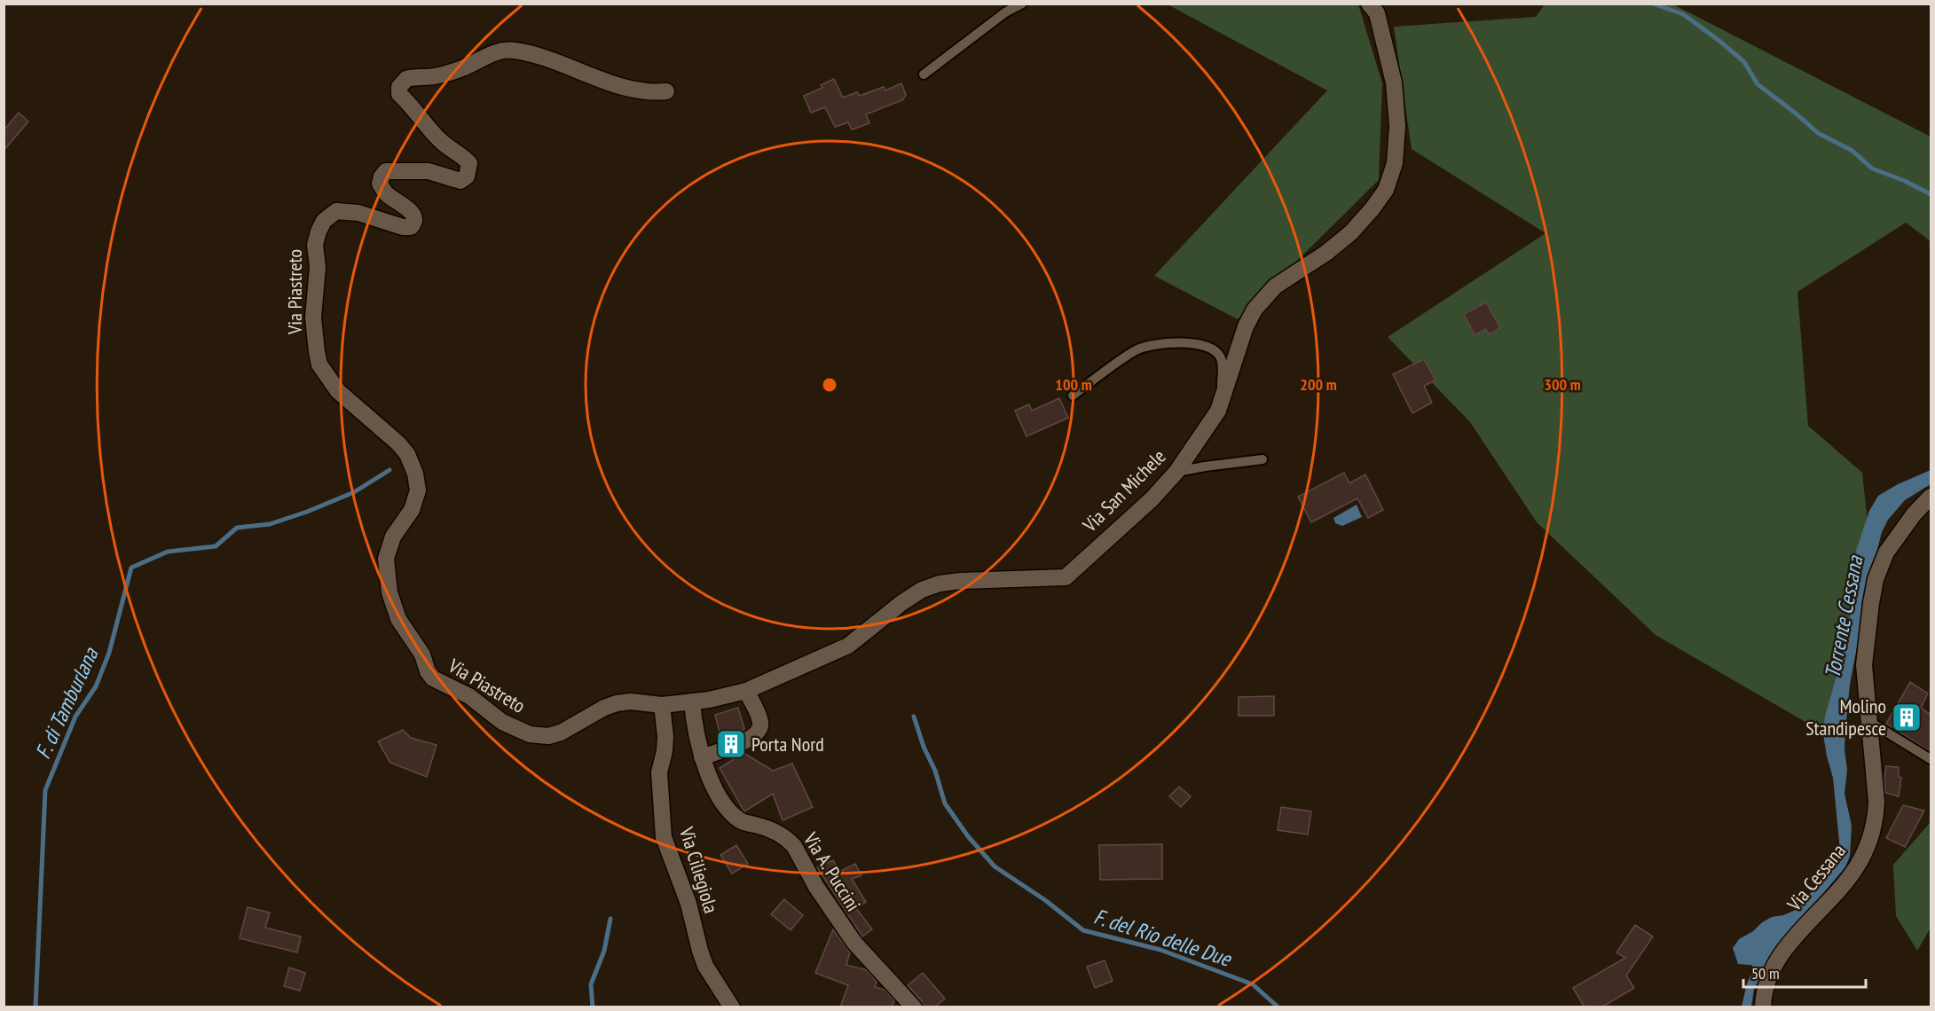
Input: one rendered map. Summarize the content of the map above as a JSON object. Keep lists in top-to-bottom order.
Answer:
{
  "streets": {
    "street": [
      "Via Piastreto",
      "Via San Michele",
      "Via Ciliegiola",
      "Via A. Puccini",
      "Via Cessana"
    ]
  },
  "crossings": [
    ["Via Piastreto", "Via San Michele"],
    ["Via Piastreto", "Via Ciliegiola"],
    ["Via Piastreto", "Via A. Puccini"],
    ["Via San Michele", "Via A. Puccini"]
  ],
  "water": ["Torrente Cessana", "F. di Tamburlana", "F. del Rio delle Due"],
  "places": {
    "building": ["Molino Standipesce", "Porta Nord"]
  },
  "scale_bar": "50 m",
  "rings": ["100 m", "200 m", "300 m"]
}
